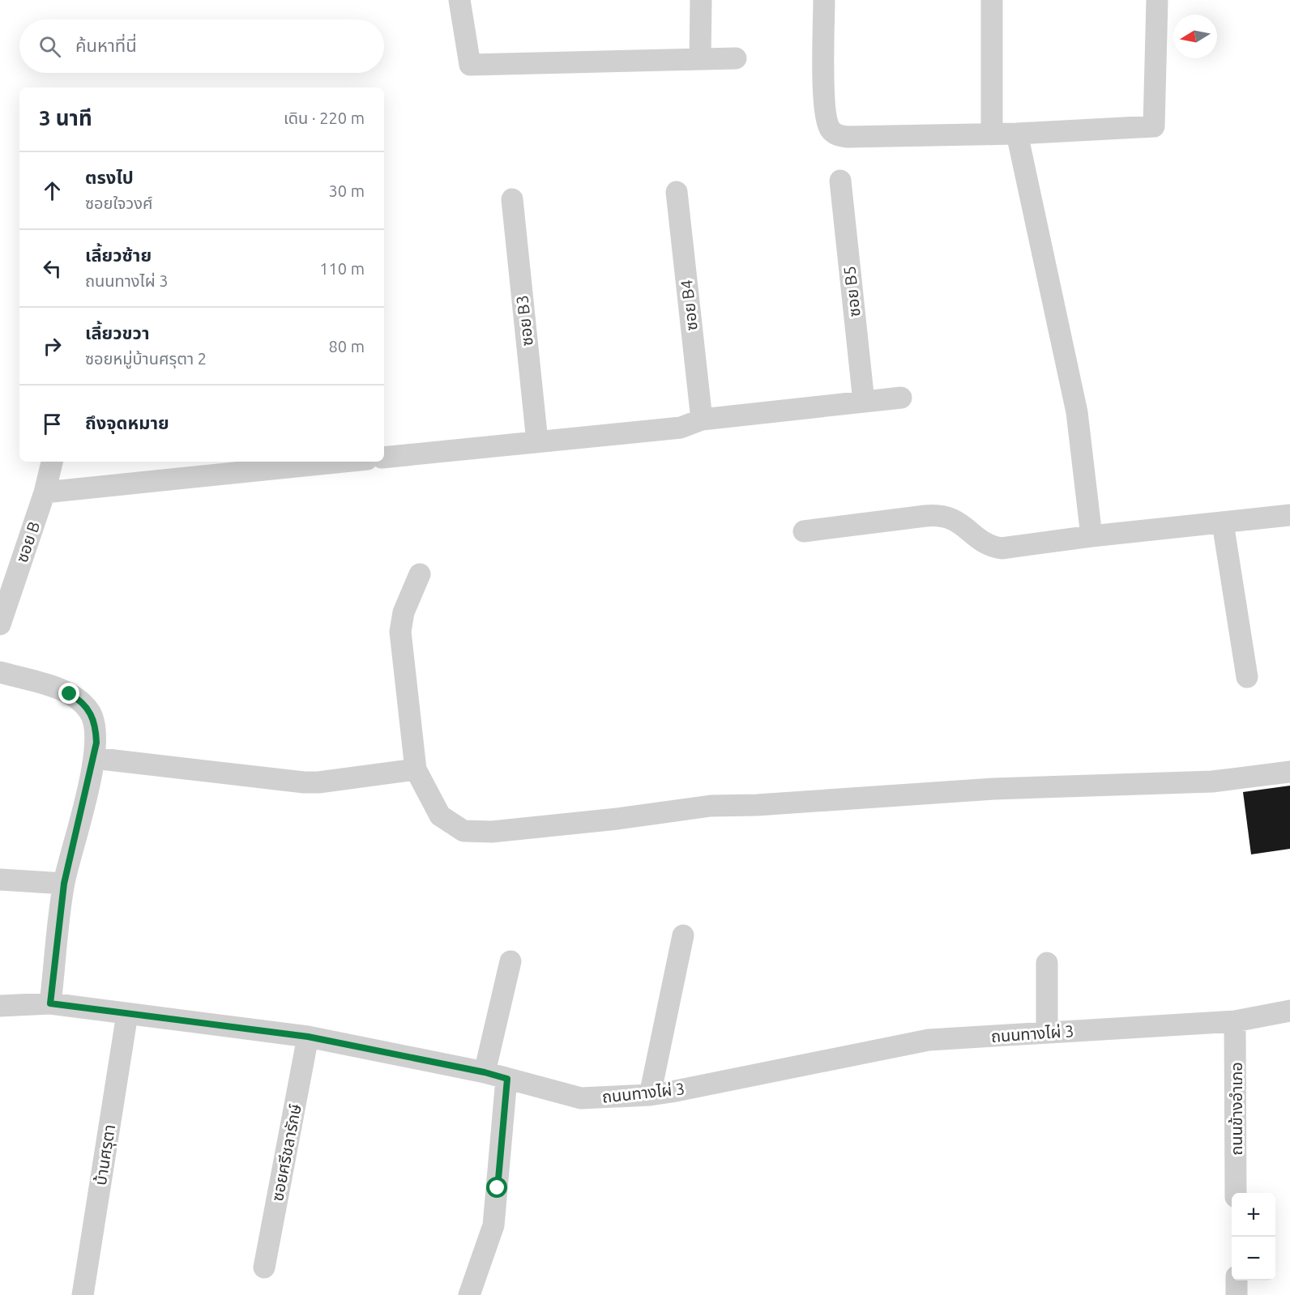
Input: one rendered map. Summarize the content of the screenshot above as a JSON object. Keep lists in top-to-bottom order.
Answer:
{
  "streets": {
    "street": [
      "ซอย B5",
      "ซอย B4",
      "ซอย B3",
      "ซอย B",
      "ถนนทางไผ่ 3",
      "ถนนข้างอำเภอ",
      "ซอยศรีชลารักษ์",
      "บ้านศรุตา"
    ]
  },
  "crossings": [
    ["ถนนทางไผ่ 3", "ถนนข้างอำเภอ"],
    ["ถนนทางไผ่ 3", "ซอยศรีชลารักษ์"],
    ["ถนนทางไผ่ 3", "บ้านศรุตา"]
  ],
  "north": "left",
  "page": {
    "search": "ค้นหาที่นี่",
    "heading": ["3 นาที", "เดิน · 220 m"],
    "list": [
      ["ตรงไป", "ซอยใจวงศ์", "30 m"],
      ["เลี้ยวซ้าย", "ถนนทางไผ่ 3", "110 m"],
      ["เลี้ยวขวา", "ซอยหมู่บ้านศรุตา 2", "80 m"],
      "ถึงจุดหมาย"
    ],
    "map_buttons": ["+", "−"]
  }
}
